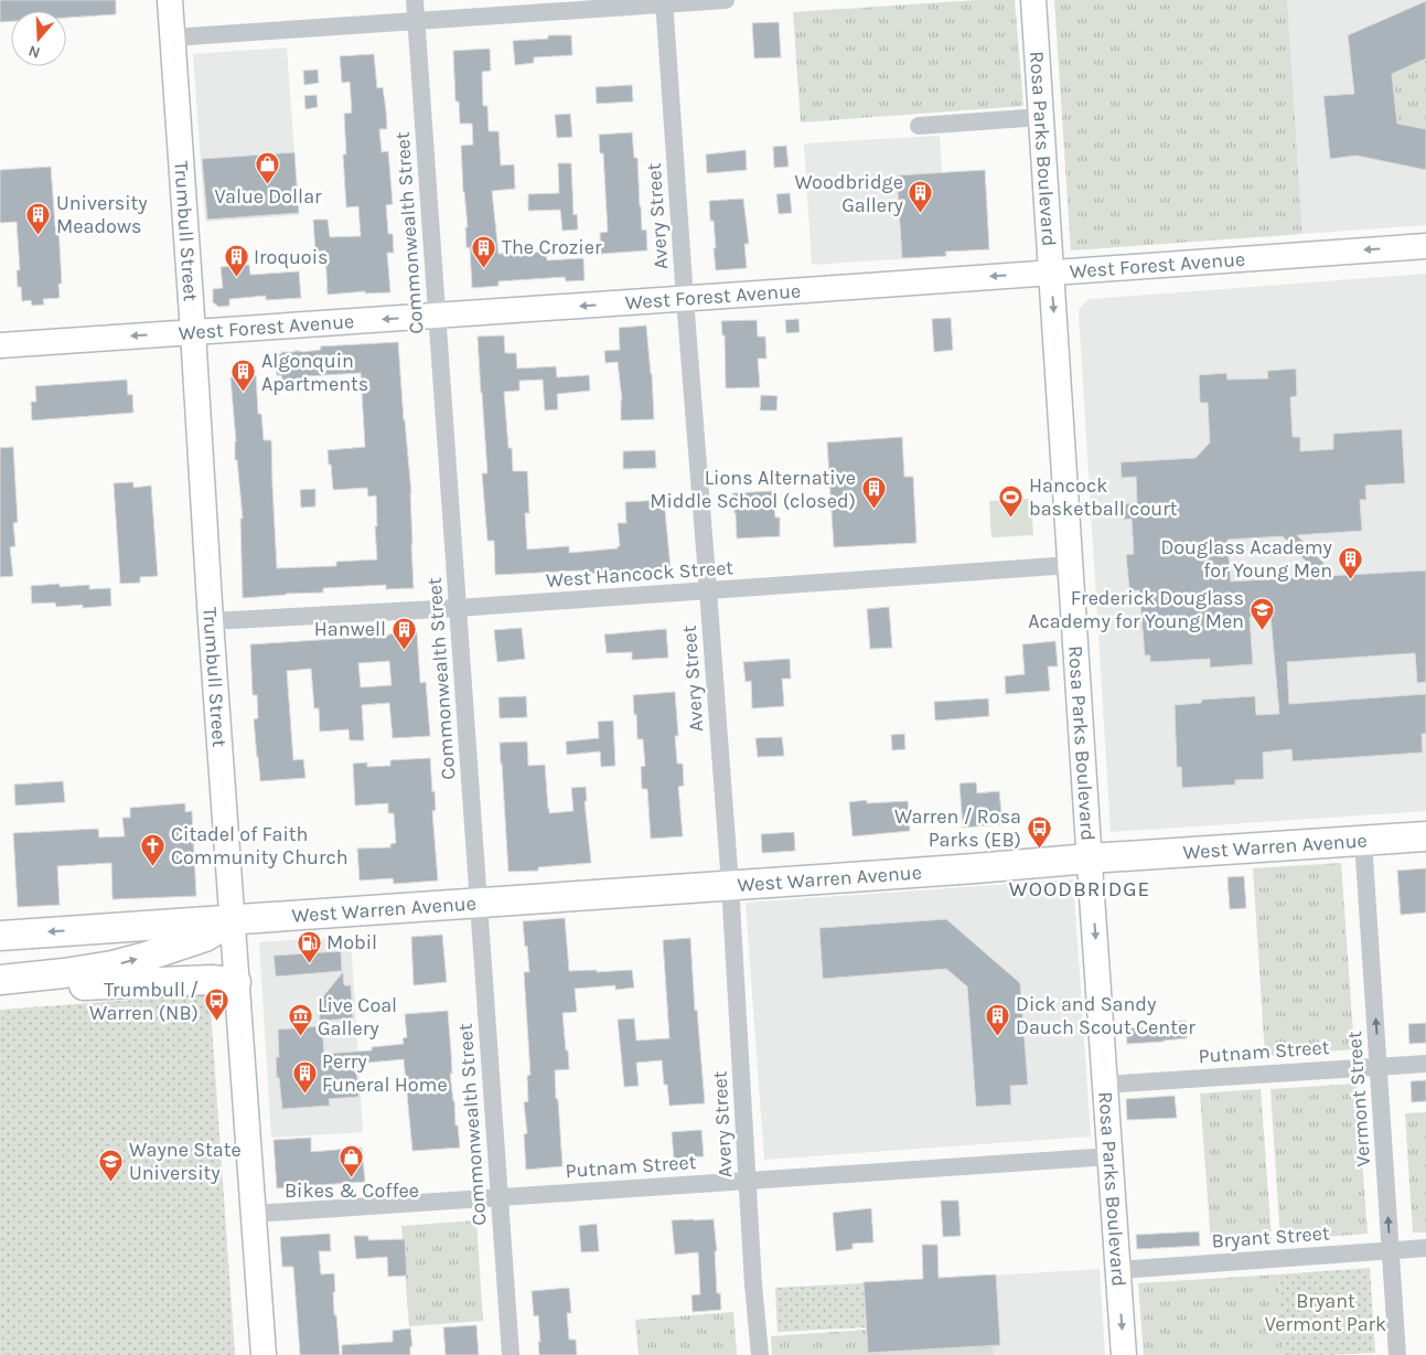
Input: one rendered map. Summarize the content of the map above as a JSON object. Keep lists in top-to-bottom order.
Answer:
{
  "streets": {
    "main road": ["West Warren Avenue"],
    "street": [
      "Rosa Parks Boulevard",
      "Avery Street",
      "Trumbull Street",
      "Commonwealth Street",
      "West Forest Avenue",
      "West Hancock Street",
      "Putnam Street",
      "Vermont Street",
      "Bryant Street"
    ]
  },
  "crossings": [
    ["Rosa Parks Boulevard", "West Forest Avenue"],
    ["Rosa Parks Boulevard", "West Hancock Street"],
    ["Rosa Parks Boulevard", "West Warren Avenue"],
    ["Rosa Parks Boulevard", "Putnam Street"],
    ["Rosa Parks Boulevard", "Bryant Street"],
    ["Avery Street", "West Forest Avenue"],
    ["Avery Street", "West Hancock Street"],
    ["Avery Street", "West Warren Avenue"],
    ["Avery Street", "Putnam Street"],
    ["Trumbull Street", "West Forest Avenue"],
    ["Trumbull Street", "West Hancock Street"],
    ["Trumbull Street", "West Warren Avenue"],
    ["Trumbull Street", "Putnam Street"],
    ["Commonwealth Street", "West Forest Avenue"],
    ["Commonwealth Street", "West Hancock Street"],
    ["Commonwealth Street", "West Warren Avenue"],
    ["Commonwealth Street", "Putnam Street"],
    ["West Warren Avenue", "Vermont Street"],
    ["Putnam Street", "Vermont Street"],
    ["Vermont Street", "Bryant Street"]
  ],
  "one_way": ["Rosa Parks Boulevard", "West Forest Avenue", "Vermont Street"],
  "districts": ["WOODBRIDGE"],
  "parks": ["Bryant Vermont Park"],
  "places": {
    "shop": ["Value Dollar", "Bikes & Coffee"],
    "building": [
      "Woodbridge Gallery",
      "University Meadows",
      "The Crozier",
      "Iroquois",
      "Algonquin Apartments",
      "Lions Alternative Middle School (closed)",
      "Douglass Academy for Young Men",
      "Hanwell",
      "Dick and Sandy Dauch Scout Center",
      "Perry Funeral Home"
    ],
    "sports": ["Hancock basketball court"],
    "school or university": ["Frederick Douglass Academy for Young Men", "Wayne State University"],
    "bus stop": ["Warren / Rosa Parks (EB)", "Trumbull / Warren (NB)"],
    "church": ["Citadel of Faith Community Church"],
    "fuel station": ["Mobil"],
    "museum": ["Live Coal Gallery"]
  },
  "north": "bottom"
}
